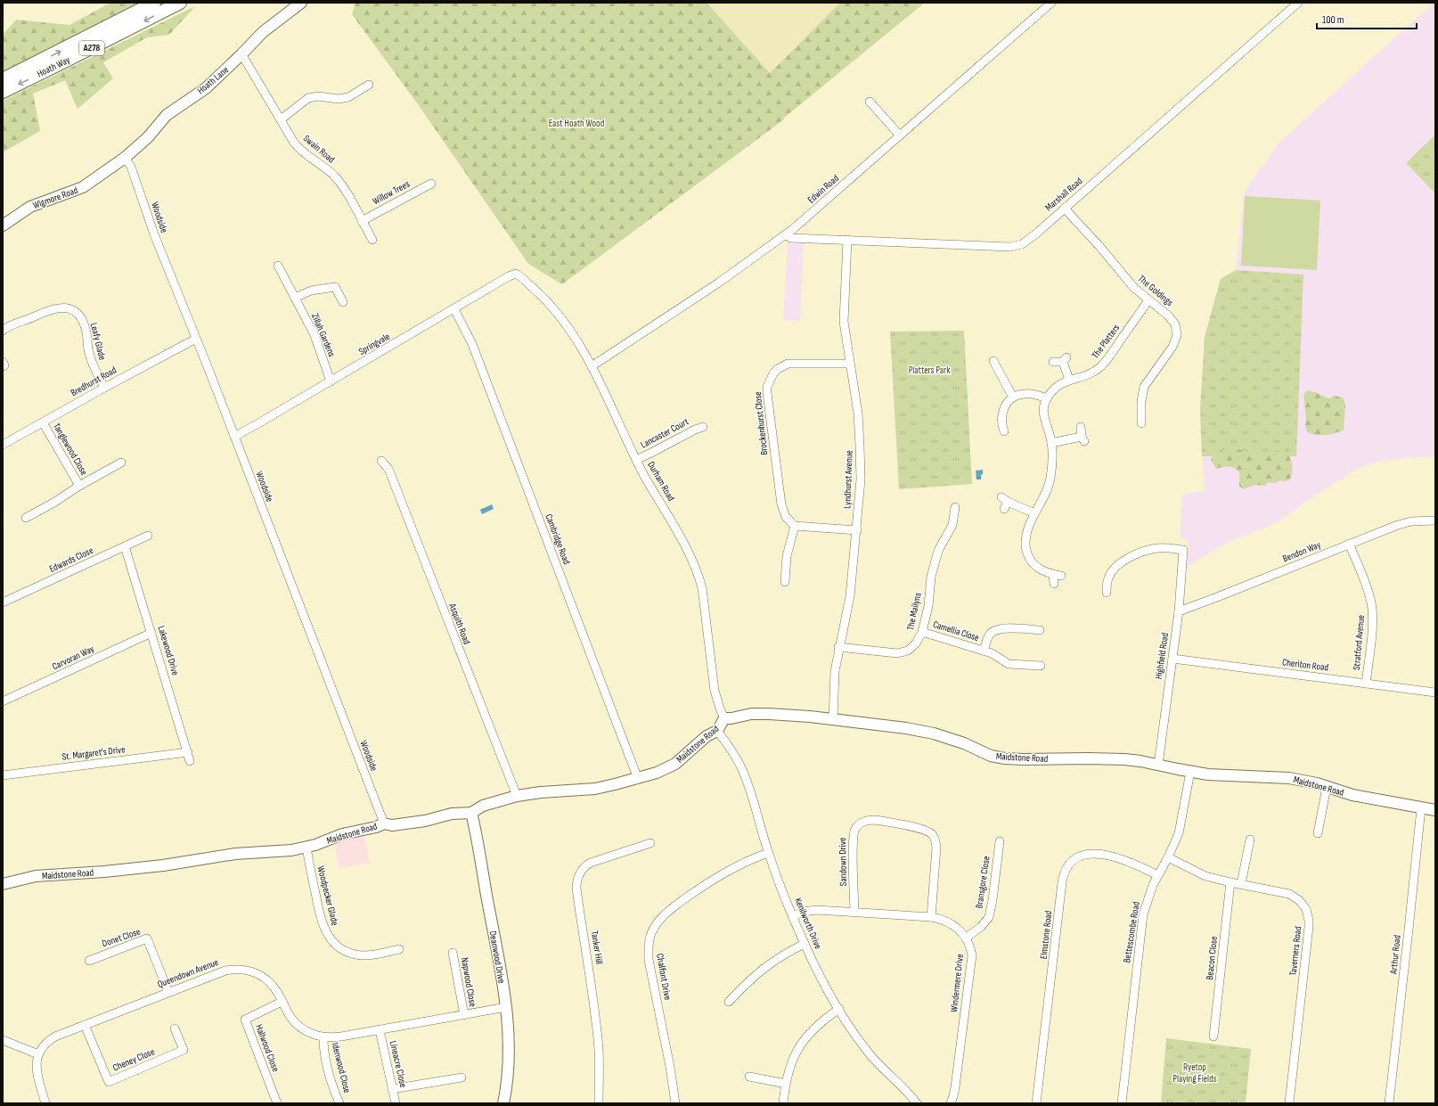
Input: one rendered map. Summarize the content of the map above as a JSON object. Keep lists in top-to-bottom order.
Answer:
{
  "streets": {
    "main road": ["A278", "Hoath Way"],
    "street": [
      "Hoath Lane",
      "Swain Road",
      "Edwin Road",
      "Willow Trees",
      "Marshall Road",
      "Wigmore Road",
      "Woodside",
      "The Goldings",
      "Zillah Gardens",
      "Leafy Glade",
      "The Platters",
      "Springvale",
      "Bredhurst Road",
      "Brockenhurst Close",
      "Lancaster Court",
      "Tanglewood Close",
      "Lyndhurst Avenue",
      "Durham Road",
      "Cambridge Road",
      "Bendon Way",
      "Edwards Close",
      "The Mailyns",
      "Asquith Road",
      "Camellia Close",
      "Stratford Avenue",
      "Lakewood Drive",
      "Highfield Road",
      "Carvoran Way",
      "Cheriton Road",
      "Maidstone Road",
      "St. Margaret's Drive",
      "Sandown Drive",
      "Bransgore Close",
      "Woodpecker Glade",
      "Kenilworth Drive",
      "Bettescombe Road",
      "Elmstone Road",
      "Donet Close",
      "Tanker Hill",
      "Taverners Road",
      "Arthur Road",
      "Deanwood Drive",
      "Beacon Close",
      "Queendown Avenue",
      "Chalfont Drive",
      "Napwood Close",
      "Windermere Drive",
      "Hallwood Close",
      "Cheney Close",
      "Lineacre Close",
      "Idenwood Close"
    ]
  },
  "crossings": [
    ["Hoath Lane", "Swain Road"],
    ["Hoath Lane", "Wigmore Road"],
    ["Hoath Lane", "Woodside"],
    ["Swain Road", "Willow Trees"],
    ["Edwin Road", "Marshall Road"],
    ["Edwin Road", "Durham Road"],
    ["Marshall Road", "The Goldings"],
    ["Marshall Road", "Lyndhurst Avenue"],
    ["Wigmore Road", "Woodside"],
    ["Woodside", "Springvale"],
    ["Woodside", "Bredhurst Road"],
    ["Woodside", "Maidstone Road"],
    ["The Goldings", "The Platters"],
    ["Zillah Gardens", "Springvale"],
    ["Leafy Glade", "Bredhurst Road"],
    ["Springvale", "Durham Road"],
    ["Springvale", "Cambridge Road"],
    ["Bredhurst Road", "Tanglewood Close"],
    ["Brockenhurst Close", "Lyndhurst Avenue"],
    ["Lancaster Court", "Durham Road"],
    ["Lyndhurst Avenue", "The Mailyns"],
    ["Lyndhurst Avenue", "Maidstone Road"],
    ["Durham Road", "Maidstone Road"],
    ["Cambridge Road", "Maidstone Road"],
    ["Bendon Way", "Stratford Avenue"],
    ["Bendon Way", "Highfield Road"],
    ["Edwards Close", "Lakewood Drive"],
    ["The Mailyns", "Camellia Close"],
    ["Asquith Road", "Maidstone Road"],
    ["Stratford Avenue", "Cheriton Road"],
    ["Lakewood Drive", "Carvoran Way"],
    ["Lakewood Drive", "St. Margaret's Drive"],
    ["Highfield Road", "Cheriton Road"],
    ["Highfield Road", "Maidstone Road"],
    ["Maidstone Road", "Woodpecker Glade"],
    ["Maidstone Road", "Kenilworth Drive"],
    ["Maidstone Road", "Bettescombe Road"],
    ["Maidstone Road", "Arthur Road"],
    ["Maidstone Road", "Deanwood Drive"],
    ["Sandown Drive", "Windermere Drive"],
    ["Bransgore Close", "Windermere Drive"],
    ["Kenilworth Drive", "Chalfont Drive"],
    ["Kenilworth Drive", "Windermere Drive"],
    ["Bettescombe Road", "Elmstone Road"],
    ["Bettescombe Road", "Taverners Road"],
    ["Donet Close", "Queendown Avenue"],
    ["Taverners Road", "Beacon Close"],
    ["Deanwood Drive", "Queendown Avenue"],
    ["Queendown Avenue", "Napwood Close"],
    ["Queendown Avenue", "Hallwood Close"],
    ["Queendown Avenue", "Cheney Close"],
    ["Queendown Avenue", "Lineacre Close"],
    ["Queendown Avenue", "Idenwood Close"]
  ],
  "parks": ["East Hoath Wood", "Platters Park", "Ryetop Playing Fields"],
  "scale_bar": "100 m"
}
